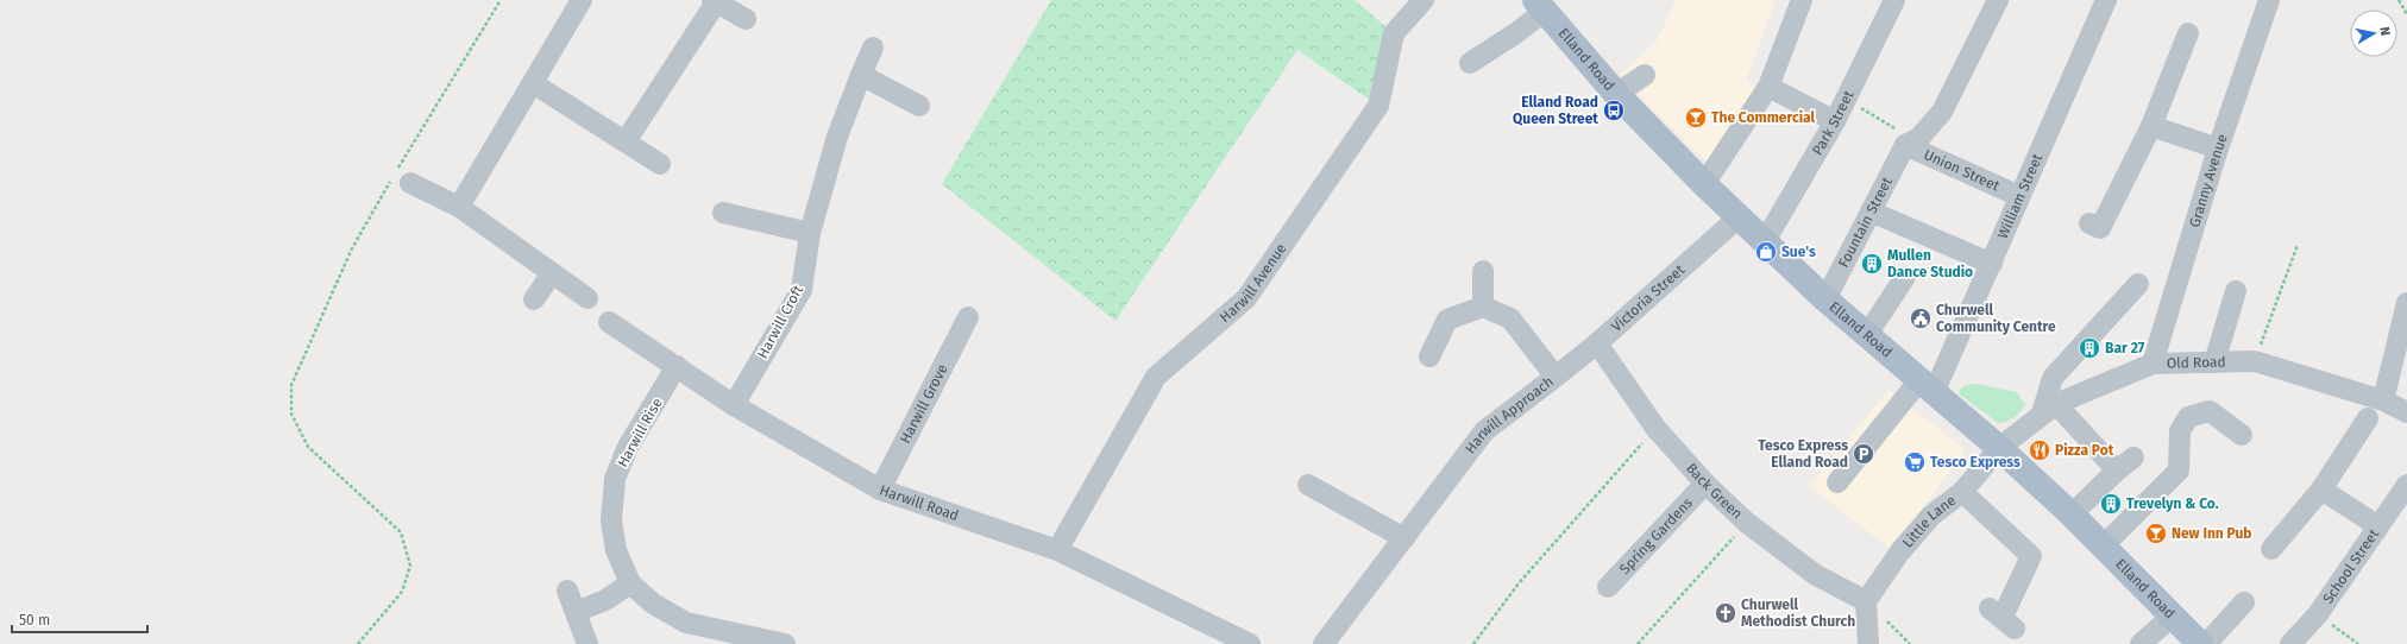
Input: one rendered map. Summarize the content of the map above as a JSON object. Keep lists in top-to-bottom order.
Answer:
{
  "streets": {
    "main road": ["Elland Road"],
    "street": [
      "Park Street",
      "Union Street",
      "Granny Avenue",
      "William Street",
      "Fountain Street",
      "Harwill Avenue",
      "Victoria Street",
      "Harwill Croft",
      "Old Road",
      "Harwill Grove",
      "Harwill Approach",
      "Harwill Rise",
      "Back Green",
      "Harwill Road",
      "Little Lane",
      "Spring Gardens",
      "School Street"
    ]
  },
  "crossings": [
    ["Elland Road", "Park Street"],
    ["Elland Road", "William Street"],
    ["Elland Road", "Fountain Street"],
    ["Elland Road", "Victoria Street"],
    ["Elland Road", "Old Road"],
    ["Elland Road", "Little Lane"],
    ["Union Street", "William Street"],
    ["Union Street", "Fountain Street"],
    ["Granny Avenue", "Old Road"],
    ["Harwill Avenue", "Harwill Road"],
    ["Victoria Street", "Harwill Approach"],
    ["Victoria Street", "Back Green"],
    ["Harwill Croft", "Harwill Road"],
    ["Old Road", "Little Lane"],
    ["Harwill Grove", "Harwill Road"],
    ["Harwill Rise", "Harwill Road"],
    ["Back Green", "Little Lane"],
    ["Back Green", "Spring Gardens"]
  ],
  "places": {
    "bus stop": ["Elland Road Queen Street"],
    "bar": ["The Commercial", "New Inn Pub"],
    "shop": ["Sue's"],
    "building": ["Mullen Dance Studio", "Bar 27", "Trevelyn & Co."],
    "public building": ["Churwell Community Centre"],
    "restaurant": ["Pizza Pot"],
    "parking": ["Tesco Express Elland Road"],
    "supermarket": ["Tesco Express"],
    "church": ["Churwell Methodist Church"]
  },
  "scale_bar": "50 m",
  "north": "right"
}
